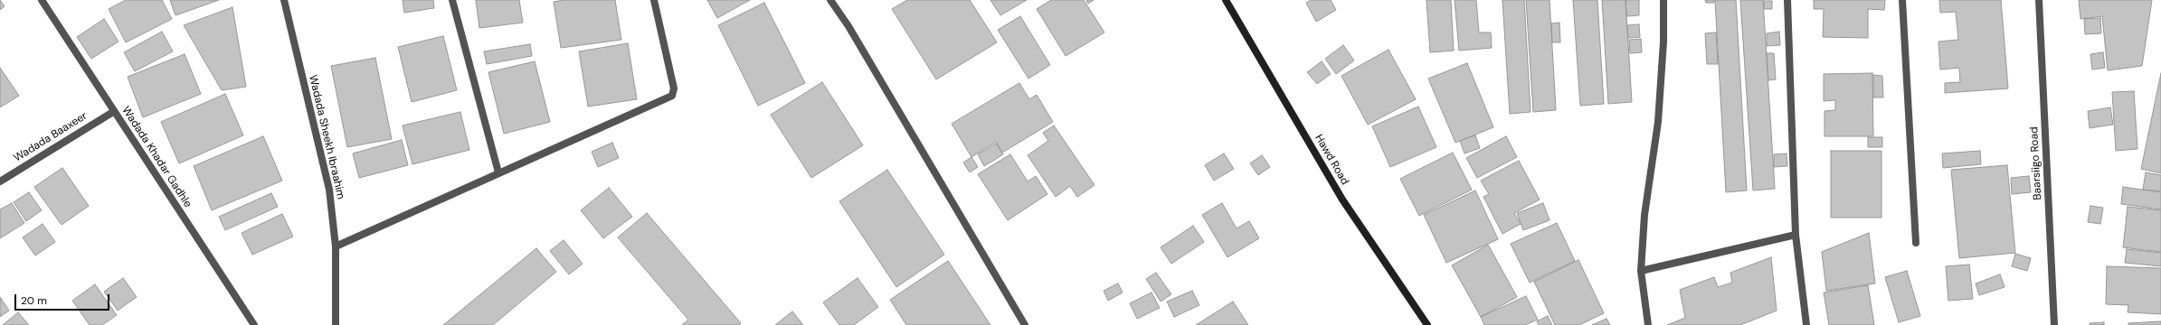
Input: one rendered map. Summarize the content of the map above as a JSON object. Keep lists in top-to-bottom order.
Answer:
{
  "streets": {
    "main road": ["Hawd Road"],
    "street": [
      "Wadada Baaxeer",
      "Wadada Sheekh Ibraahim",
      "Wadada Khadar Gadhle",
      "Baarsiigo Road"
    ]
  },
  "crossings": [
    ["Wadada Baaxeer", "Wadada Khadar Gadhle"]
  ],
  "scale_bar": "20 m"
}
